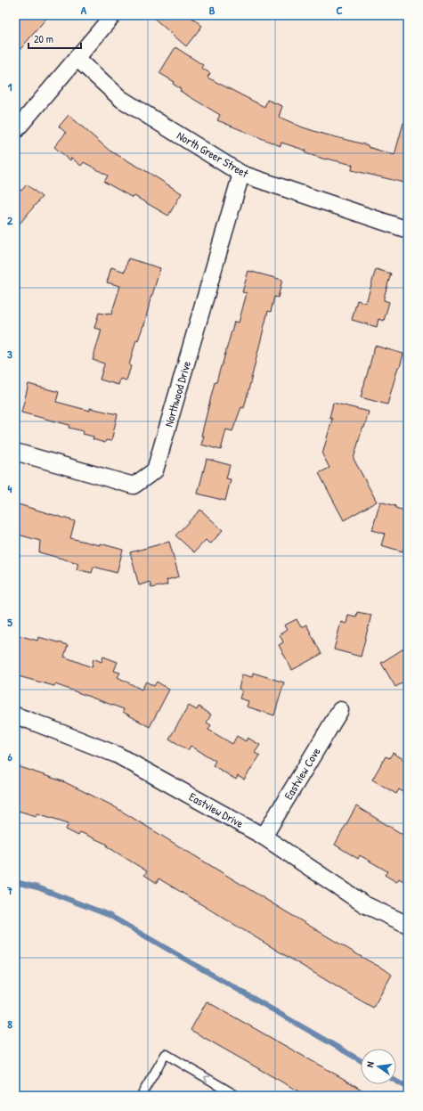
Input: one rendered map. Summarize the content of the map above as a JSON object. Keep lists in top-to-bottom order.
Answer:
{
  "streets": {
    "street": [
      "North Greer Street",
      "Northwood Drive",
      "Eastview Cove",
      "Eastview Drive"
    ]
  },
  "crossings": [
    ["North Greer Street", "Northwood Drive"],
    ["Eastview Cove", "Eastview Drive"]
  ],
  "scale_bar": "20 m",
  "north": "left",
  "grid": {
    "columns": ["A", "B", "C"],
    "rows": [
      "1",
      "2",
      "3",
      "4",
      "5",
      "6",
      "7",
      "8"
    ]
  }
}
